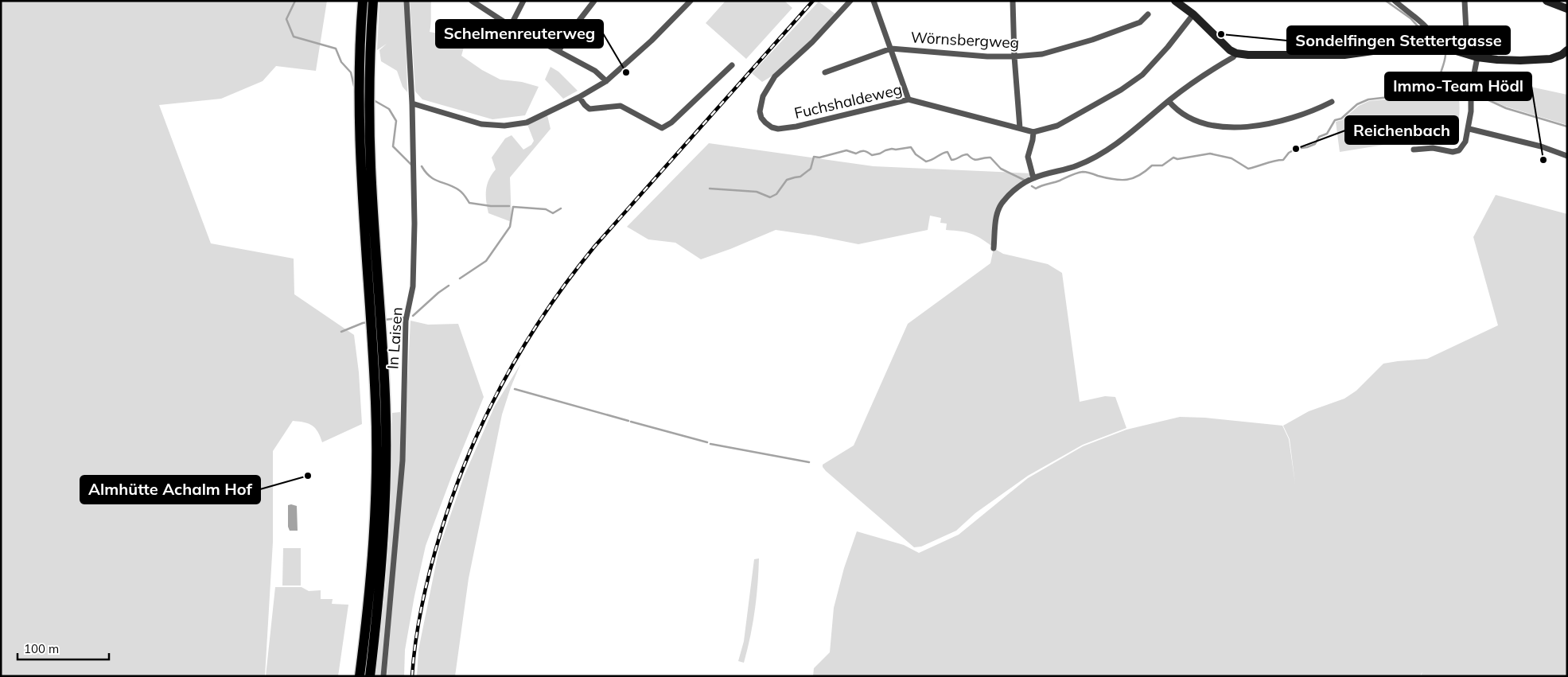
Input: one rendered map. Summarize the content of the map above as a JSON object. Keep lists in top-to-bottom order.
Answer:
{
  "streets": {
    "street": ["Wörnsbergweg", "Fuchshaldeweg", "In Laisen"]
  },
  "places": [
    "Sondelfingen Stettertgasse",
    "Schelmenreuterweg",
    "Reichenbach",
    "Immo-Team Hödl",
    "Almhütte Achalm Hof"
  ],
  "scale_bar": "100 m"
}
